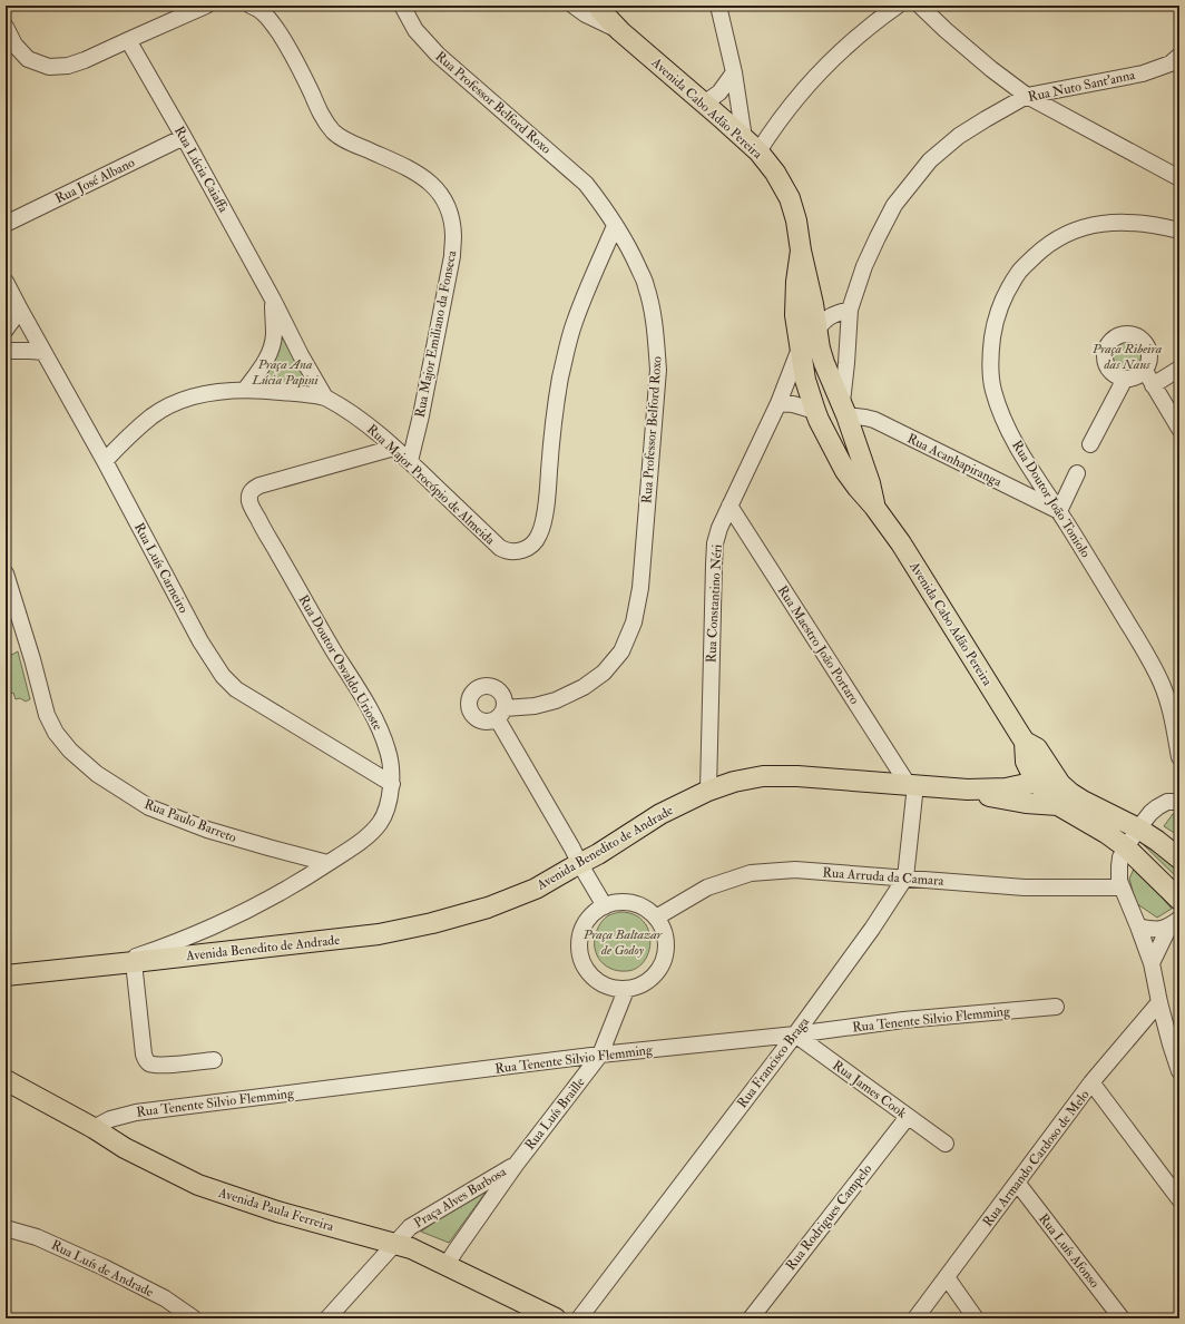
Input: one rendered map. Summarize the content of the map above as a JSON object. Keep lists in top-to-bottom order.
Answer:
{
  "streets": {
    "main road": ["Avenida Cabo Adão Pereira", "Avenida Benedito de Andrade", "Avenida Paula Ferreira"],
    "street": [
      "Rua Nuto Sant'anna",
      "Rua Professor Belford Roxo",
      "Rua Lúcia Caiaffa",
      "Rua José Albano",
      "Rua Major Emiliano da Fonseca",
      "Rua Acanhapiranga",
      "Rua Major Procópio de Almeida",
      "Rua Doutor João Toniolo",
      "Rua Luís Carneiro",
      "Rua Constantino Néri",
      "Rua Maestro João Portaro",
      "Rua Doutor Osvaldo Urioste",
      "Rua Paulo Barreto",
      "Rua Arruda da Camara",
      "Rua Tenente Silvio Flemming",
      "Rua Francisco Braga",
      "Rua James Cook",
      "Rua Luís Braille",
      "Rua Armando Cardoso de Melo",
      "Praça Alves Barbosa",
      "Rua Rodrigues Campelo",
      "Rua Luís Afonso",
      "Rua Luís de Andrade"
    ]
  },
  "crossings": [
    ["Rua Nuto Sant'anna", "Avenida Cabo Adão Pereira"],
    ["Rua Nuto Sant'anna", "Rua Acanhapiranga"],
    ["Rua Professor Belford Roxo", "Rua Major Procópio de Almeida"],
    ["Rua Professor Belford Roxo", "Avenida Benedito de Andrade"],
    ["Avenida Cabo Adão Pereira", "Rua Acanhapiranga"],
    ["Avenida Cabo Adão Pereira", "Rua Constantino Néri"],
    ["Avenida Cabo Adão Pereira", "Avenida Benedito de Andrade"],
    ["Rua Lúcia Caiaffa", "Rua José Albano"],
    ["Rua Lúcia Caiaffa", "Rua Major Procópio de Almeida"],
    ["Rua Major Emiliano da Fonseca", "Rua Major Procópio de Almeida"],
    ["Rua Acanhapiranga", "Rua Doutor João Toniolo"],
    ["Rua Major Procópio de Almeida", "Rua Luís Carneiro"],
    ["Rua Major Procópio de Almeida", "Rua Doutor Osvaldo Urioste"],
    ["Rua Luís Carneiro", "Rua Doutor Osvaldo Urioste"],
    ["Rua Constantino Néri", "Rua Maestro João Portaro"],
    ["Rua Constantino Néri", "Avenida Benedito de Andrade"],
    ["Rua Maestro João Portaro", "Avenida Benedito de Andrade"],
    ["Rua Maestro João Portaro", "Rua Francisco Braga"],
    ["Rua Doutor Osvaldo Urioste", "Rua Paulo Barreto"],
    ["Rua Doutor Osvaldo Urioste", "Avenida Benedito de Andrade"],
    ["Avenida Benedito de Andrade", "Rua Francisco Braga"],
    ["Rua Arruda da Camara", "Rua Francisco Braga"],
    ["Rua Arruda da Camara", "Rua Luís Braille"],
    ["Rua Tenente Silvio Flemming", "Rua Francisco Braga"],
    ["Rua Tenente Silvio Flemming", "Rua James Cook"],
    ["Rua Tenente Silvio Flemming", "Rua Luís Braille"],
    ["Rua Tenente Silvio Flemming", "Avenida Paula Ferreira"],
    ["Rua Francisco Braga", "Rua James Cook"],
    ["Rua James Cook", "Rua Rodrigues Campelo"],
    ["Rua Luís Braille", "Praça Alves Barbosa"],
    ["Rua Armando Cardoso de Melo", "Rua Luís Afonso"],
    ["Praça Alves Barbosa", "Avenida Paula Ferreira"]
  ],
  "parks": ["Praça Ribeira das Naus", "Praça Ana Lúcia Papini", "Praça Baltazar de Godoy"]
}
